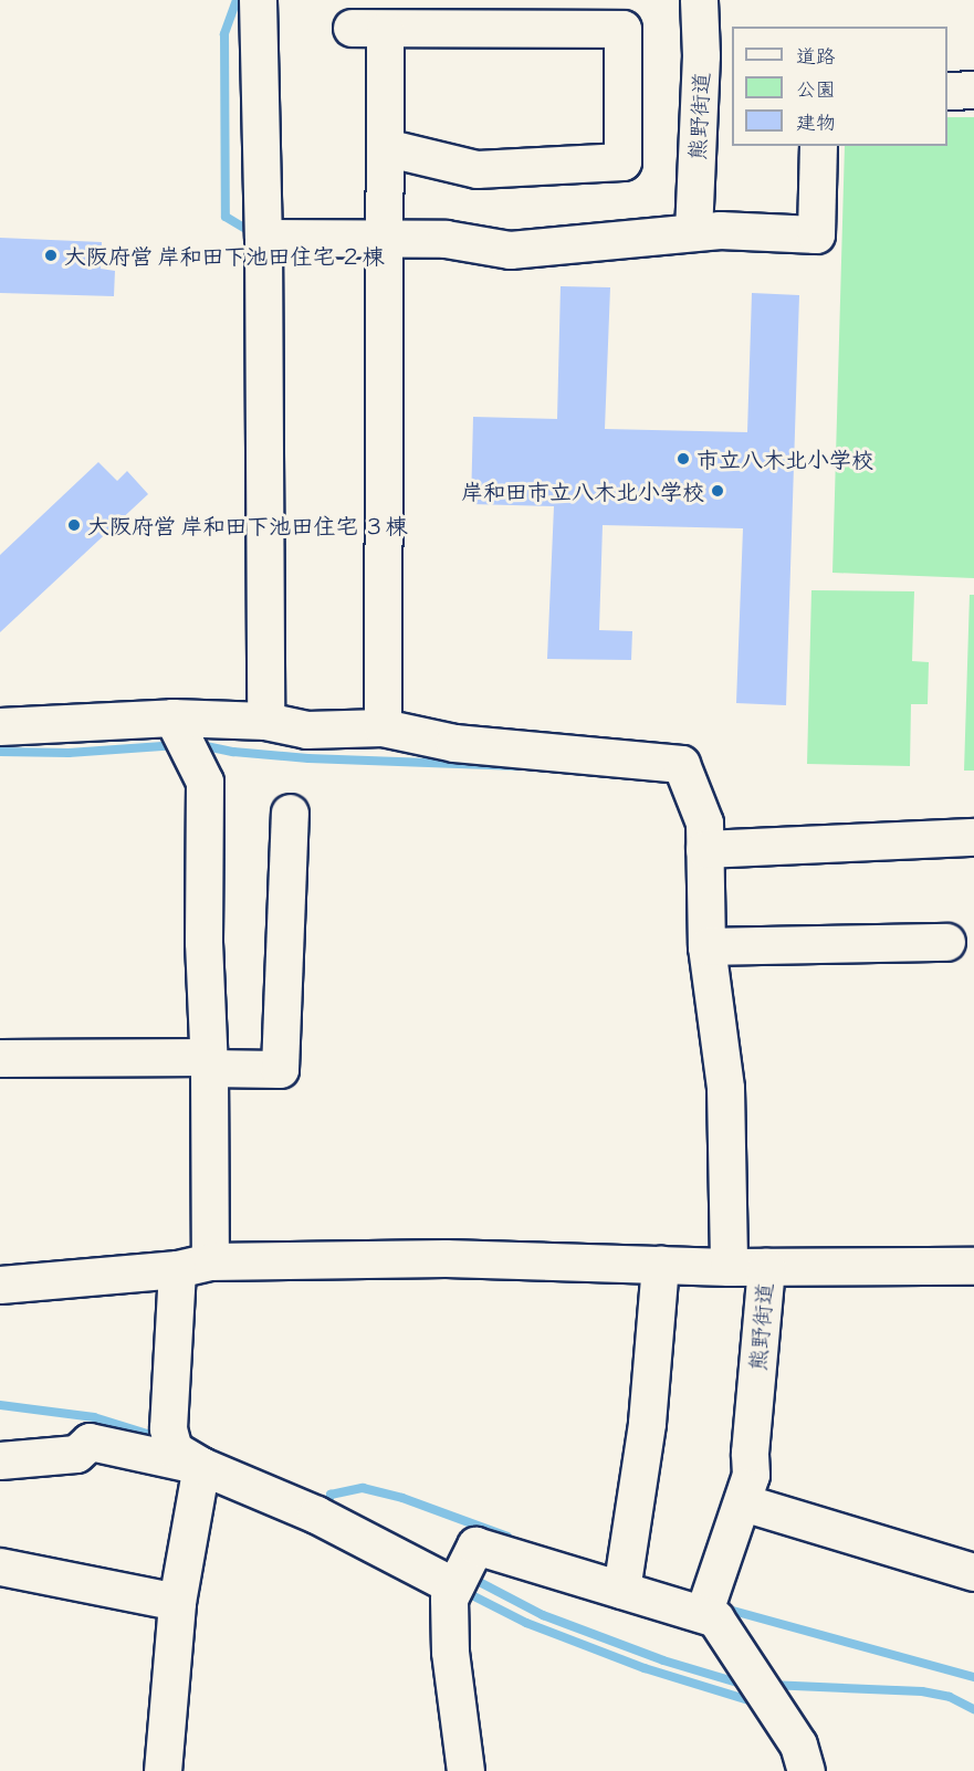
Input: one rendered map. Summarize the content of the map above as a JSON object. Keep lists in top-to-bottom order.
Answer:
{
  "streets": {
    "street": ["熊野街道"]
  },
  "places": [
    "大阪府営 岸和田下池田住宅 ２棟",
    "市立八木北小学校",
    "岸和田市立八木北小学校",
    "大阪府営 岸和田下池田住宅 ３棟"
  ],
  "legend": ["道路", "公園", "建物"]
}
